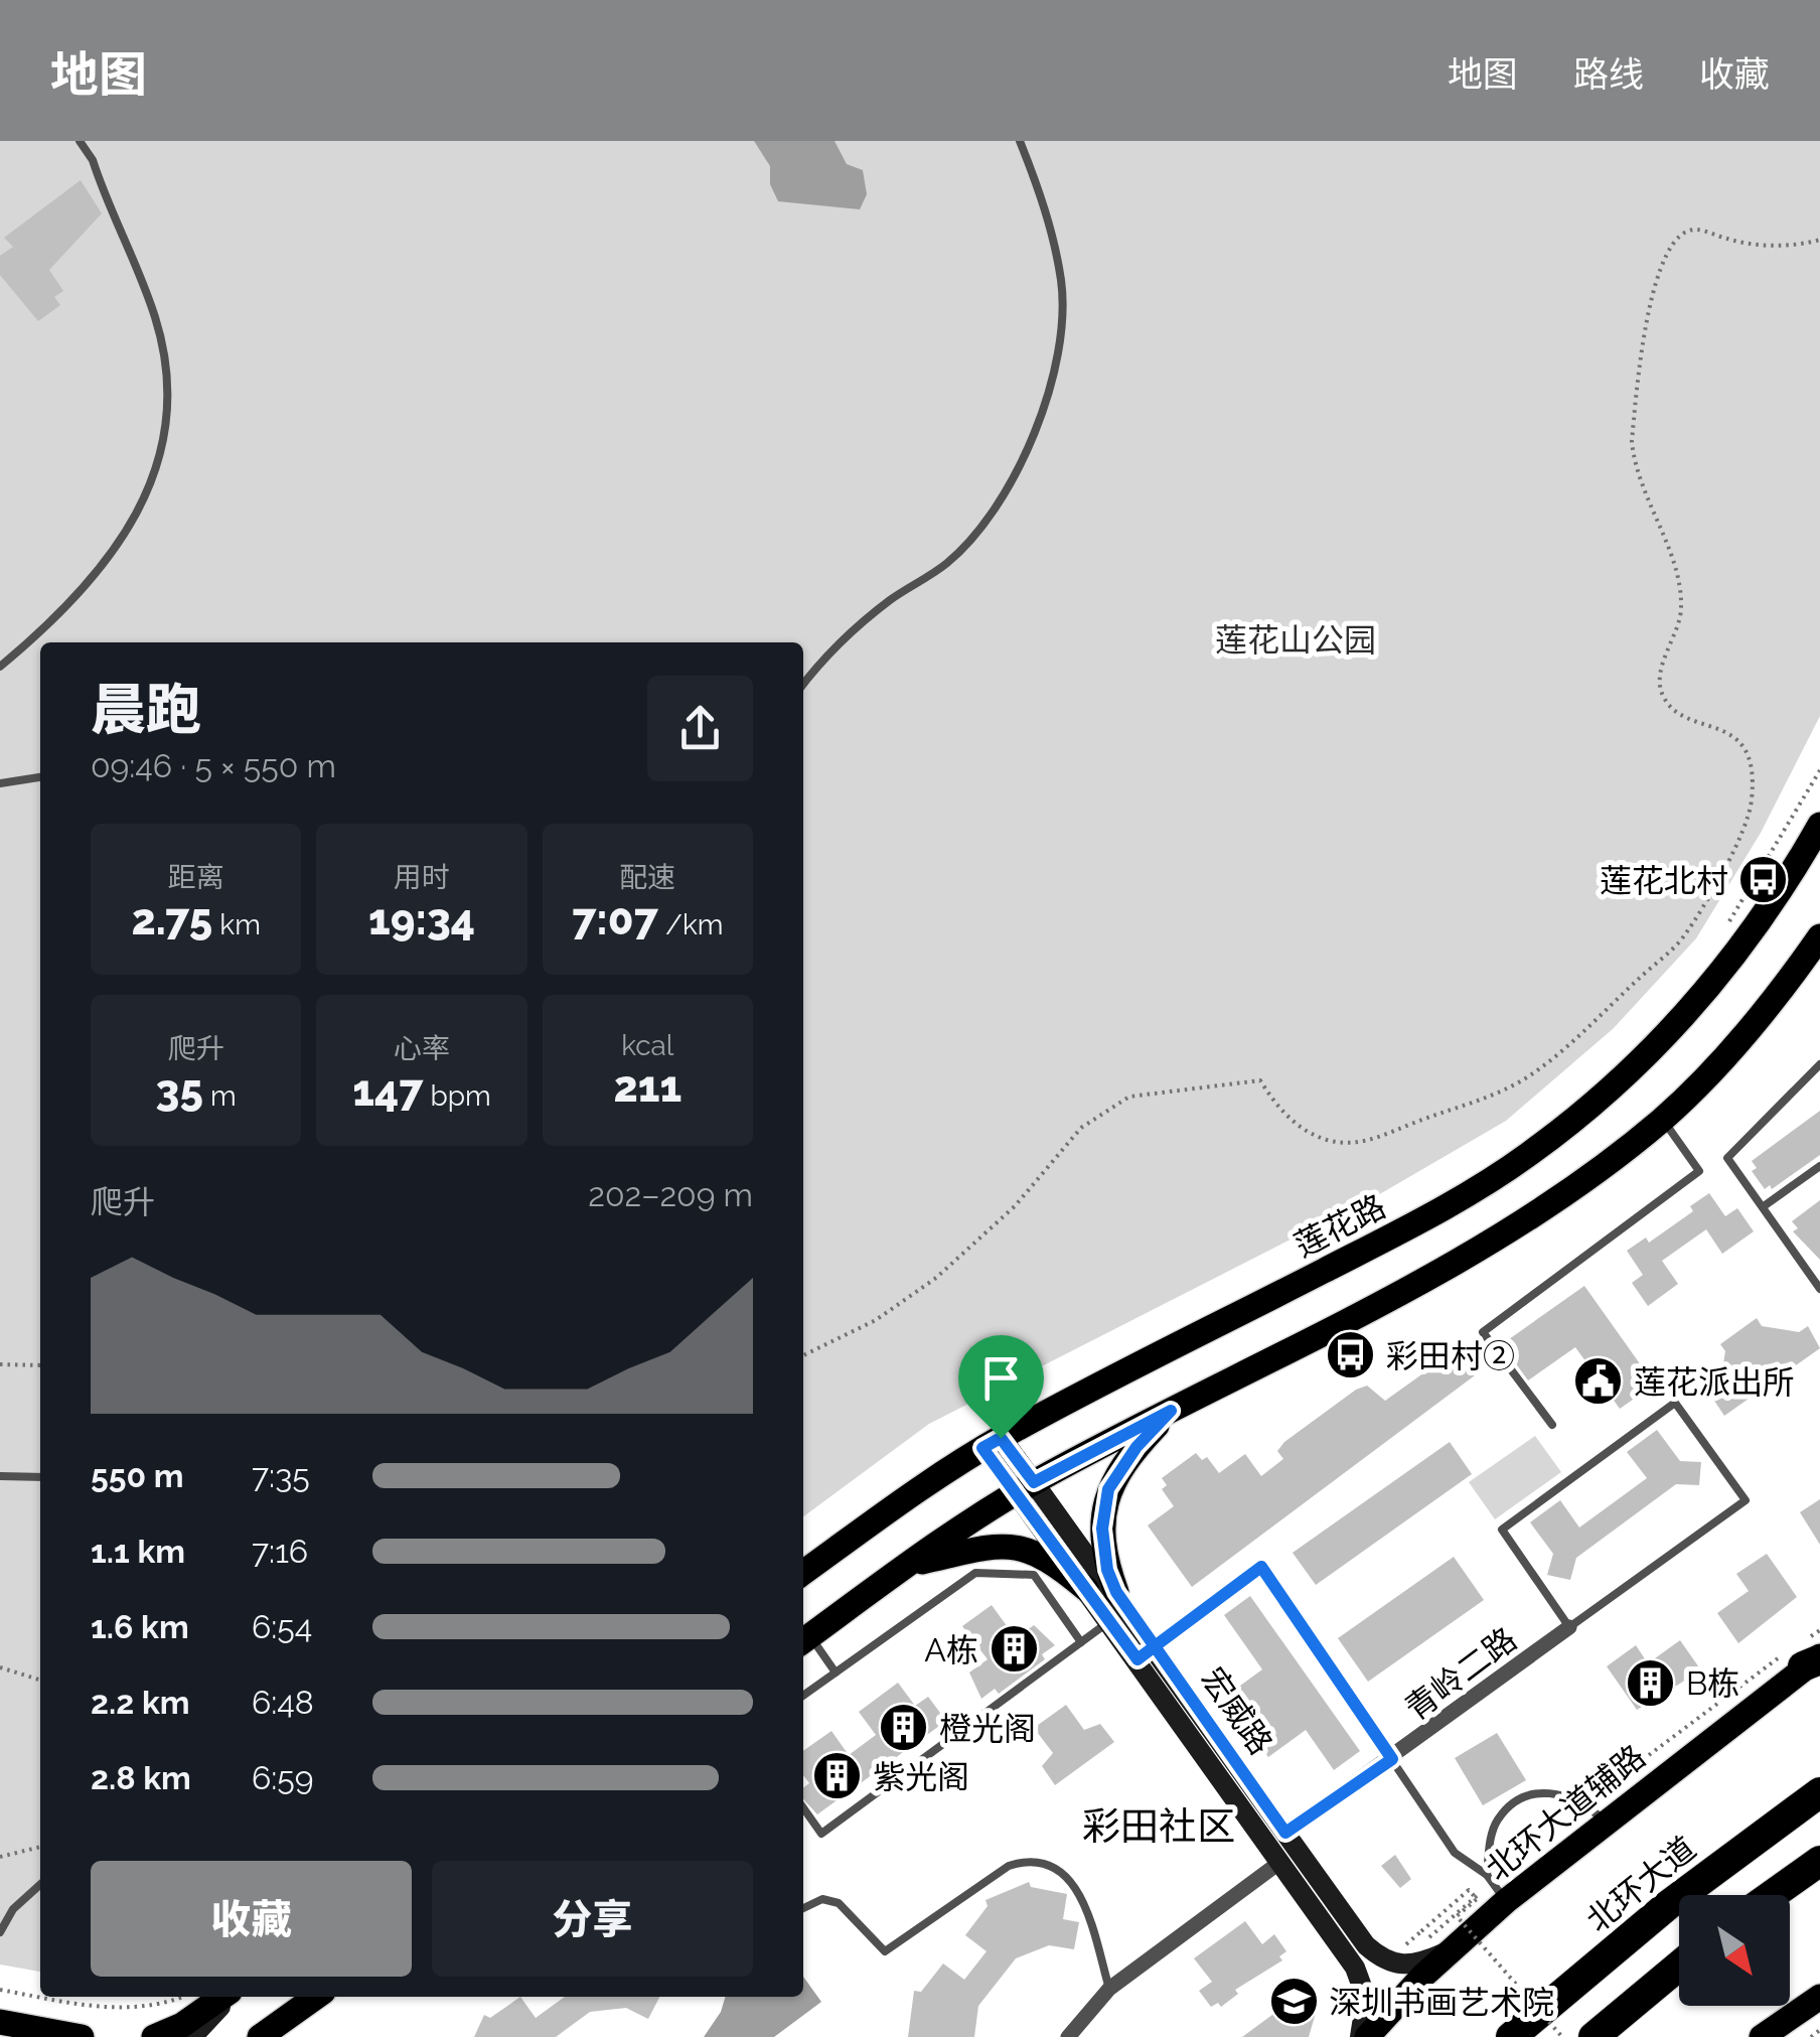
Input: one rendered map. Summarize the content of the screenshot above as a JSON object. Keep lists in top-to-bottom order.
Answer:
{
  "streets": {
    "highway": ["北环大道"],
    "main road": ["莲花路", "北环大道辅路"],
    "street": ["青岭二路", "宏威路"]
  },
  "crossings": [
    ["莲花路", "宏威路"],
    ["青岭二路", "宏威路"],
    ["宏威路", "北环大道辅路"]
  ],
  "districts": ["彩田社区"],
  "parks": ["莲花山公园"],
  "places": {
    "bus stop": ["莲花北村", "彩田村②"],
    "public building": ["莲花派出所"],
    "building": [
      "A栋",
      "B栋",
      "橙光阁",
      "紫光阁"
    ],
    "school or university": ["深圳书画艺术院"]
  },
  "north": "bottom right",
  "page": {
    "header": "地图",
    "nav": ["地图", "路线", "收藏"],
    "heading": ["晨跑", "09:46 · 5 × 550 m"],
    "stats": [
      ["距离", "2.75 km"],
      ["用时", "19:34"],
      ["配速", "7:07 /km"],
      ["爬升", "35 m"],
      ["心率", "147 bpm"],
      ["kcal", "211"]
    ],
    "chart": ["爬升", "202–209 m"],
    "list": [
      {
        "name": "550 m",
        "note": "7:35"
      },
      {
        "name": "1.1 km",
        "note": "7:16"
      },
      {
        "name": "1.6 km",
        "note": "6:54"
      },
      {
        "name": "2.2 km",
        "note": "6:48"
      },
      {
        "name": "2.8 km",
        "note": "6:59"
      }
    ],
    "buttons": ["收藏", "分享"]
  }
}
